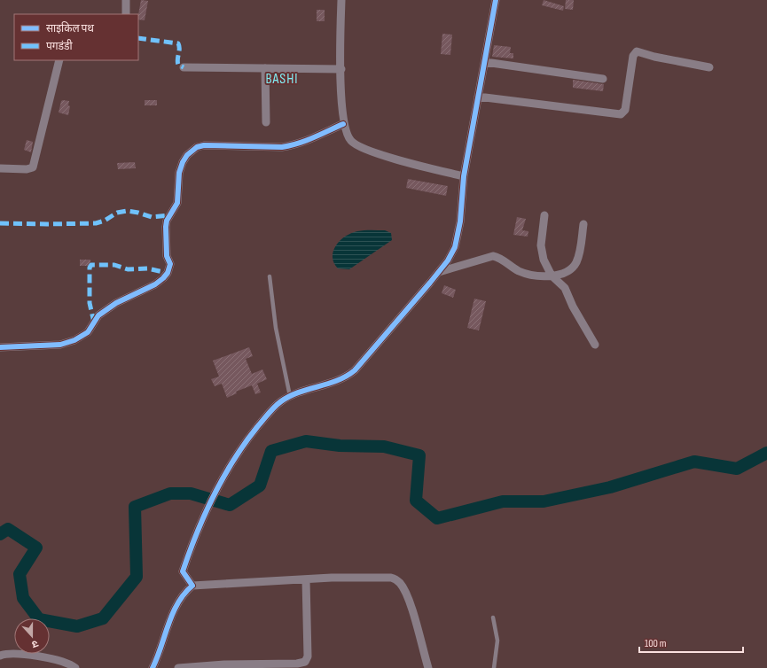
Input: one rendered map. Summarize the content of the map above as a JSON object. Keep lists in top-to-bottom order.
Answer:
{
  "districts": ["BASHI"],
  "legend": ["साइकिल पथ", "पगडंडी"],
  "scale_bar": "100 m",
  "north": "bottom"
}
